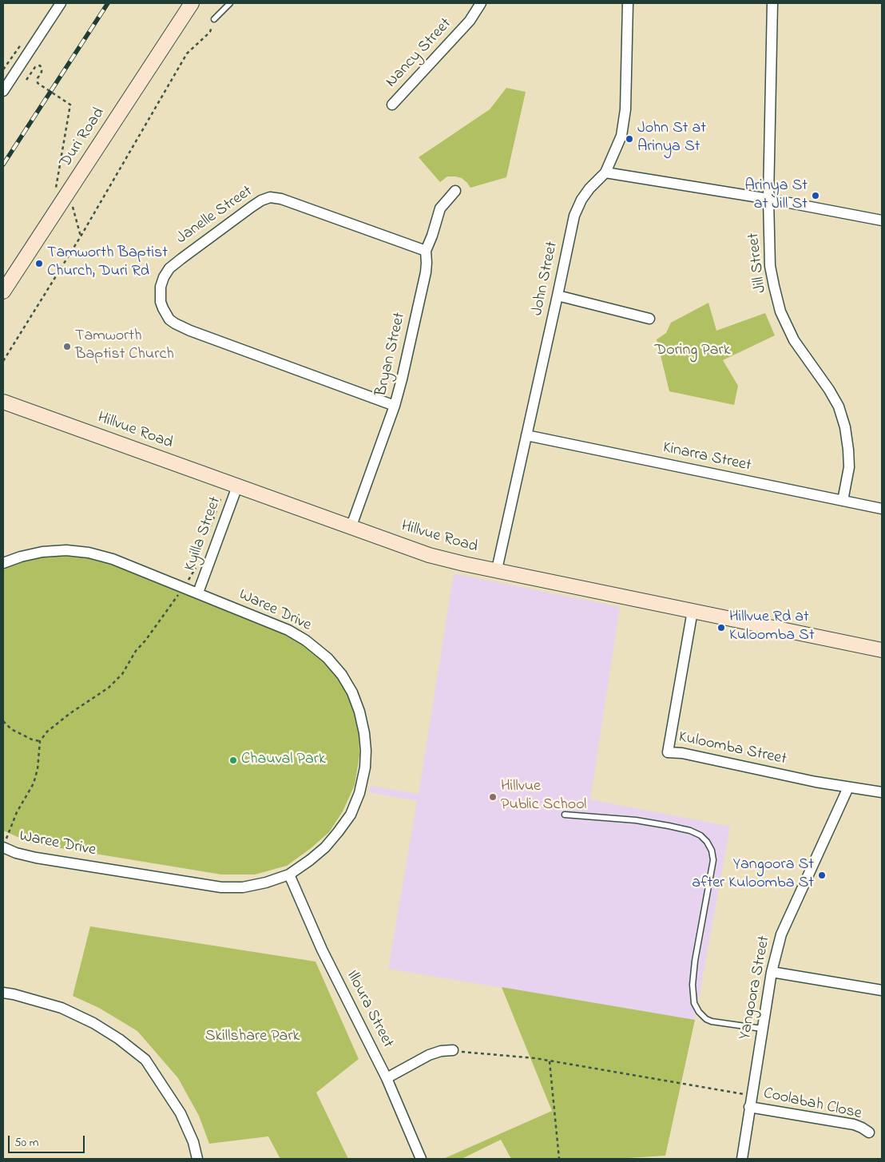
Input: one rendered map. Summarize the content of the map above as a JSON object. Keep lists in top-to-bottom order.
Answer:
{
  "streets": {
    "street": [
      "Nancy Street",
      "Duri Road",
      "Janelle Street",
      "Jill Street",
      "John Street",
      "Bryan Street",
      "Hillvue Road",
      "Kinarra Street",
      "Kyilla Street",
      "Waree Drive",
      "Kuloomba Street",
      "Yangoora Street",
      "Illoura Street",
      "Coolabah Close"
    ]
  },
  "crossings": [
    ["Janelle Street", "Bryan Street"],
    ["Jill Street", "Kinarra Street"],
    ["John Street", "Hillvue Road"],
    ["John Street", "Kinarra Street"],
    ["Bryan Street", "Hillvue Road"],
    ["Hillvue Road", "Kyilla Street"],
    ["Hillvue Road", "Kuloomba Street"],
    ["Kyilla Street", "Waree Drive"],
    ["Waree Drive", "Illoura Street"],
    ["Kuloomba Street", "Yangoora Street"],
    ["Yangoora Street", "Coolabah Close"]
  ],
  "parks": ["Doring Park", "Skillshare Park"],
  "places": [
    "John St at Arinya St",
    "Arinya St at Jill St",
    "Tamworth Baptist Church, Duri Rd",
    "Tamworth Baptist Church",
    "Hillvue Rd at Kuloomba St",
    "Chauval Park",
    "Hillvue Public School",
    "Yangoora St after Kuloomba St"
  ],
  "scale_bar": "50 m"
}
